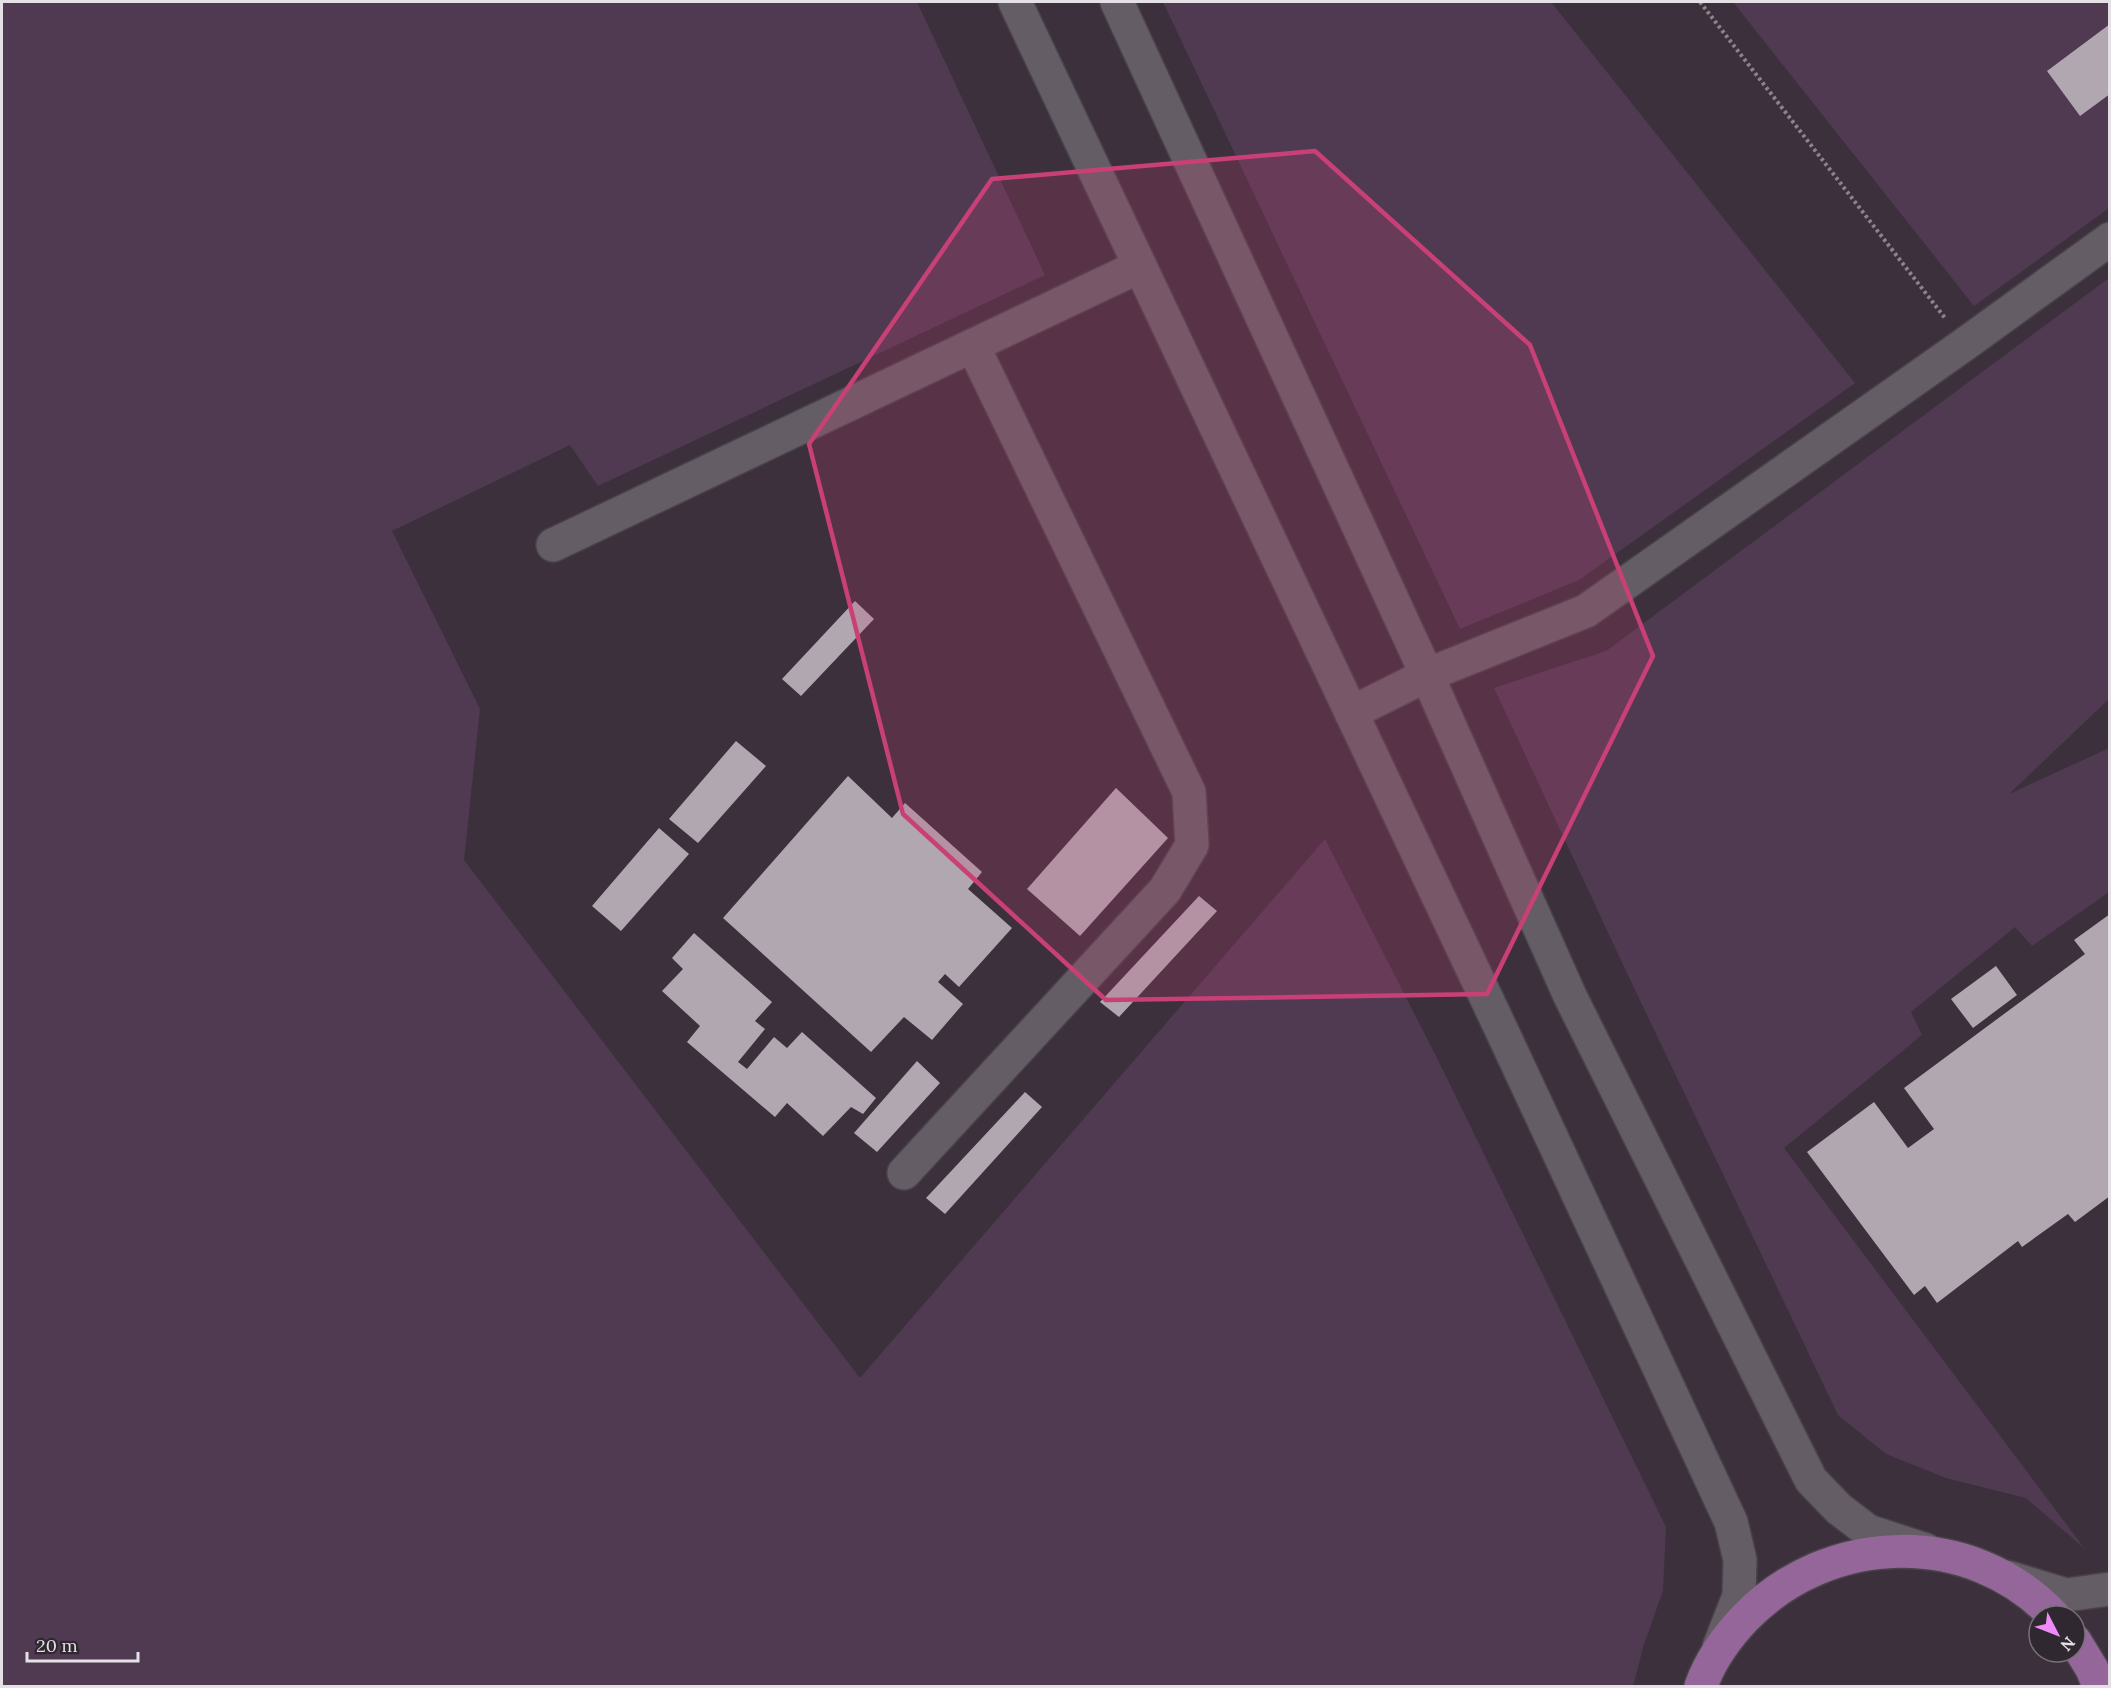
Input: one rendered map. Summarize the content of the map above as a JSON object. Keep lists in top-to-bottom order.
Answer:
{
  "scale_bar": "20 m",
  "north": "bottom right"
}
